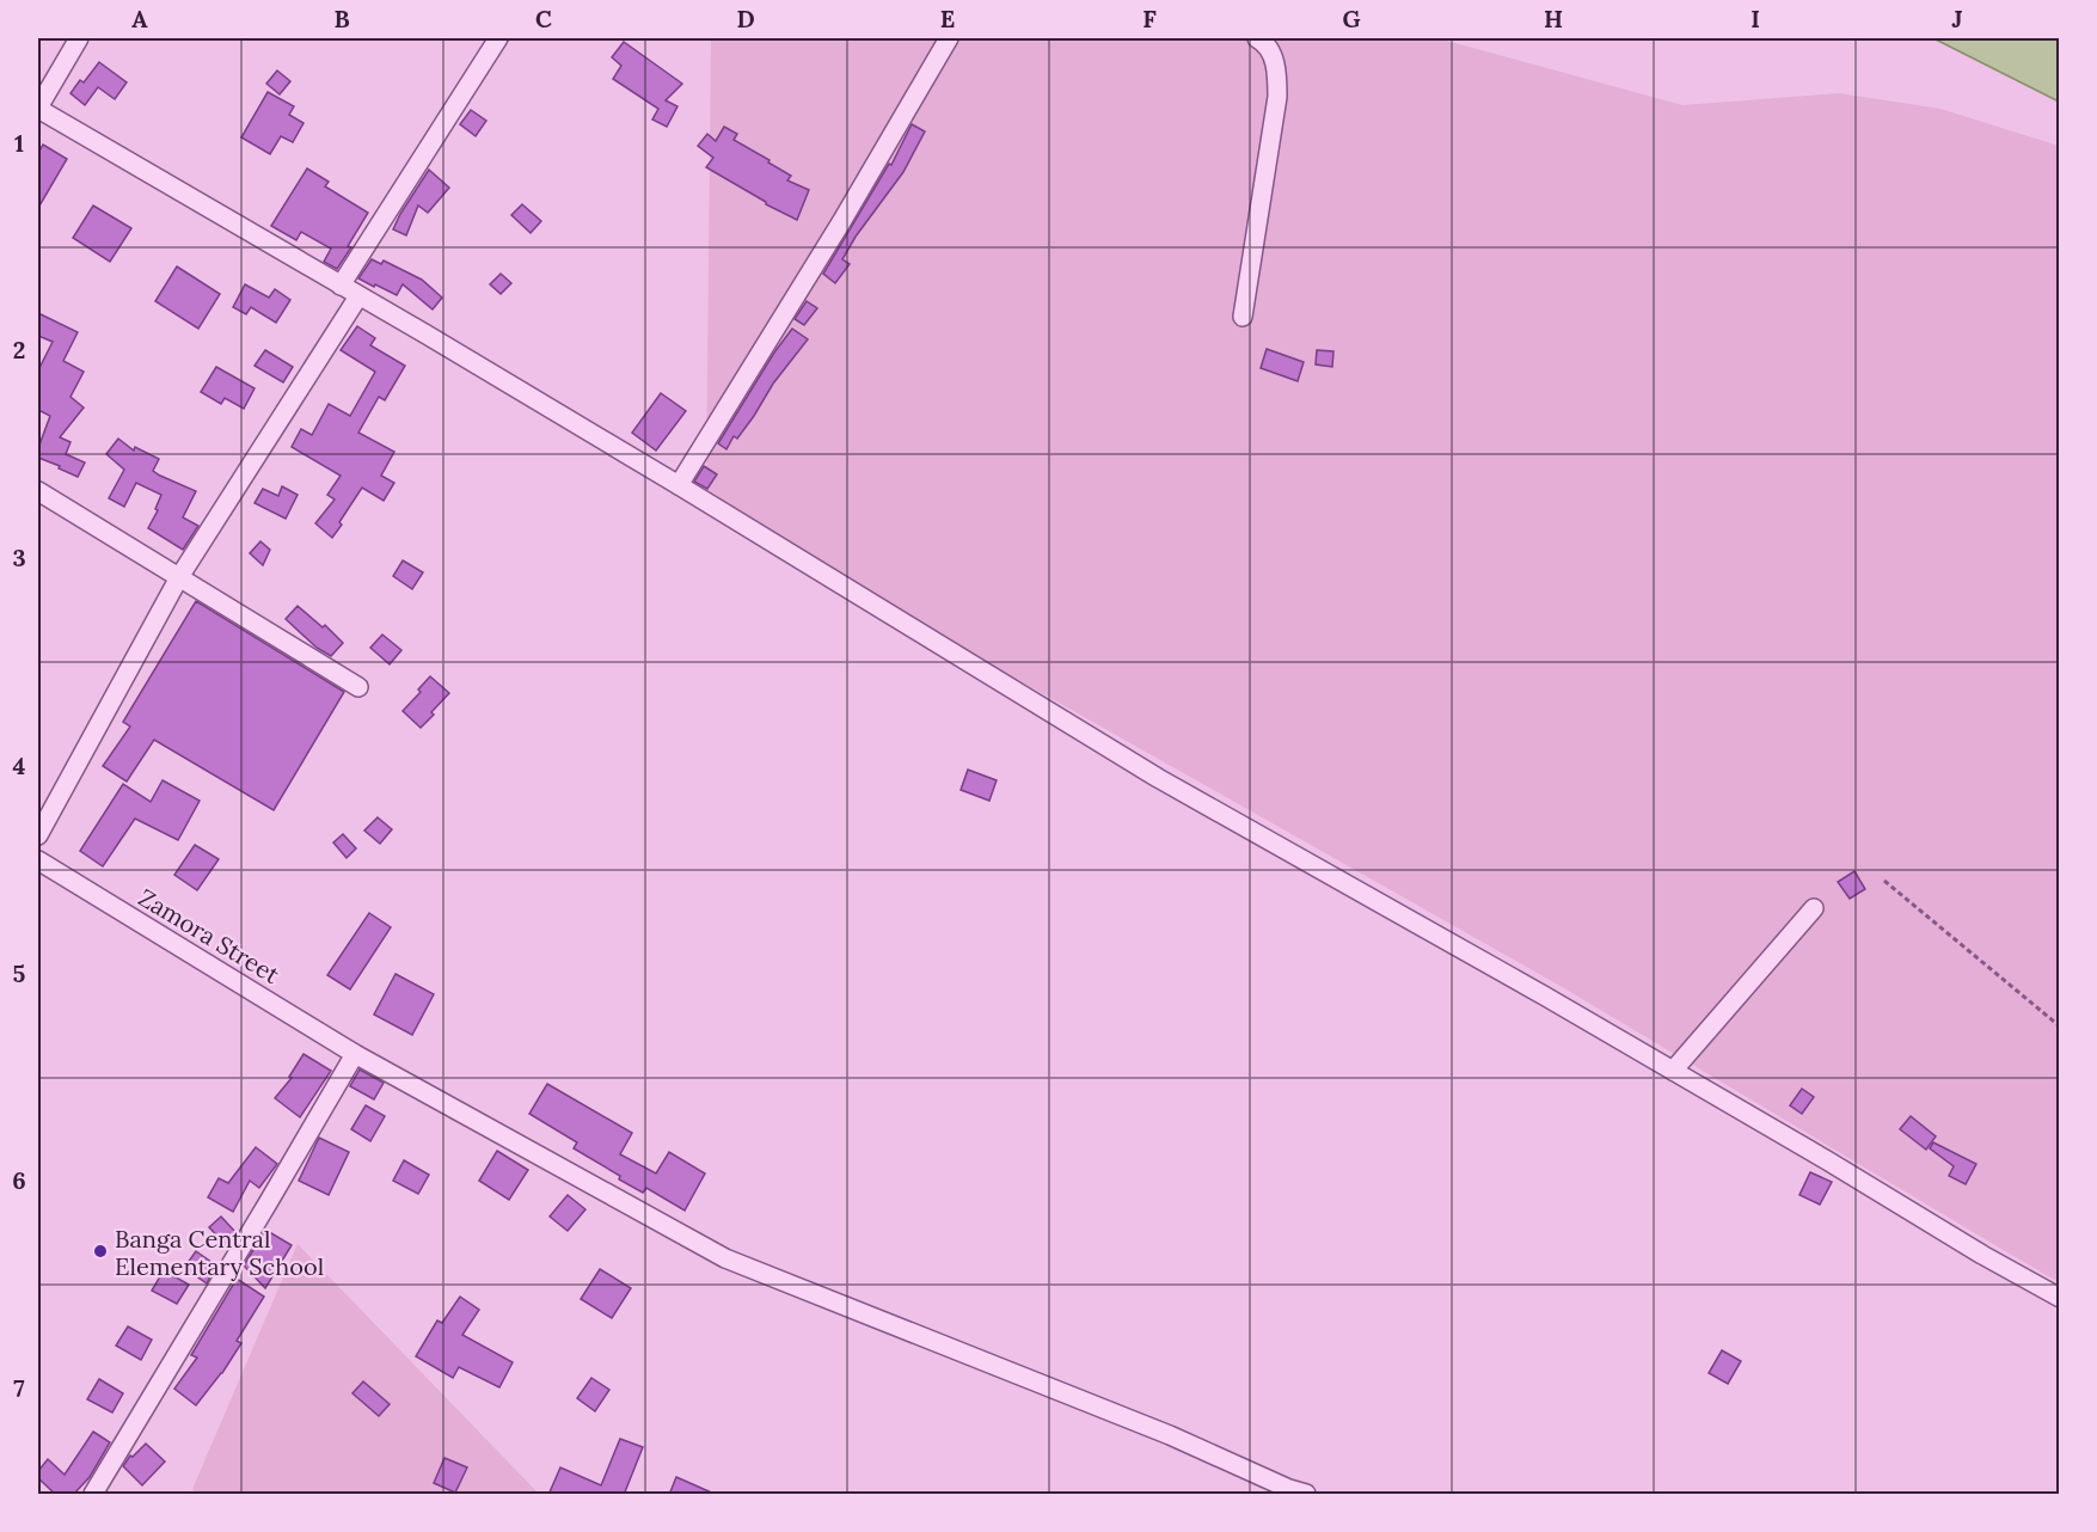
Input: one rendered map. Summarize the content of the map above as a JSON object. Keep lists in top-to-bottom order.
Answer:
{
  "streets": {
    "street": ["Zamora Street"]
  },
  "places": ["Banga Central Elementary School"],
  "grid": {
    "columns": [
      "A",
      "B",
      "C",
      "D",
      "E",
      "F",
      "G",
      "H",
      "I",
      "J"
    ],
    "rows": [
      "1",
      "2",
      "3",
      "4",
      "5",
      "6",
      "7"
    ]
  }
}
